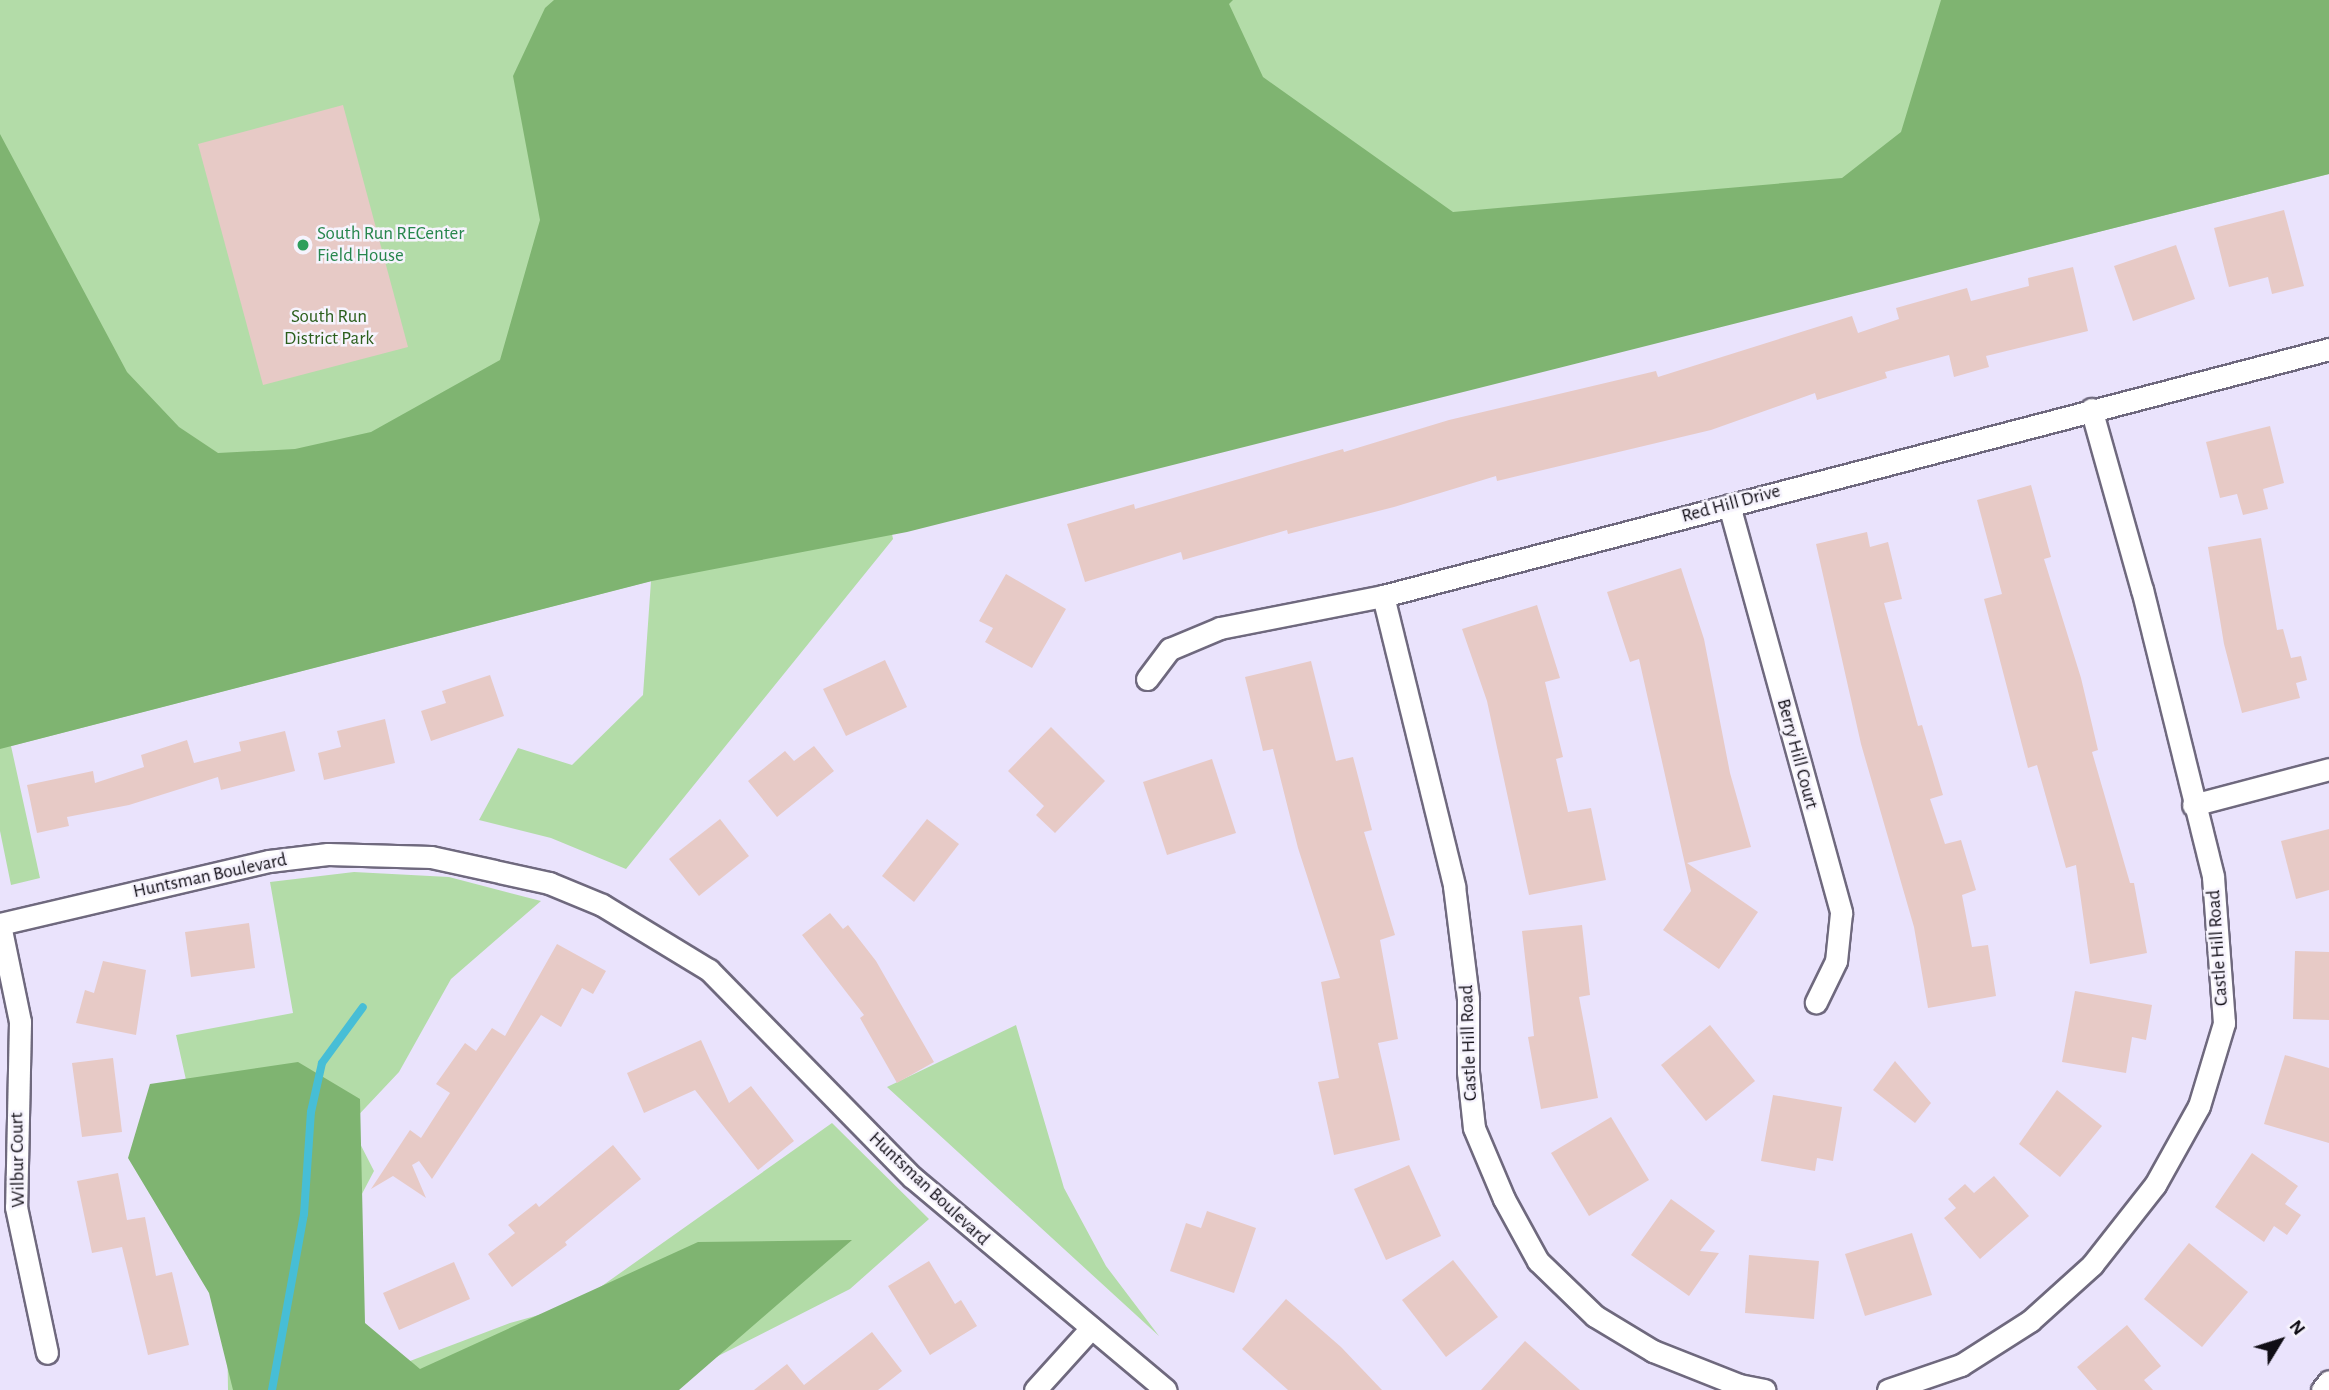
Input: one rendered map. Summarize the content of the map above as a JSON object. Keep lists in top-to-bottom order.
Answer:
{
  "streets": {
    "street": [
      "Red Hill Drive",
      "Berry Hill Court",
      "Huntsman Boulevard",
      "Castle Hill Road",
      "Wilbur Court"
    ]
  },
  "crossings": [
    ["Red Hill Drive", "Berry Hill Court"],
    ["Red Hill Drive", "Castle Hill Road"],
    ["Huntsman Boulevard", "Wilbur Court"]
  ],
  "parks": ["South Run District Park"],
  "places": ["South Run RECenter Field House"],
  "north": "top right"
}
